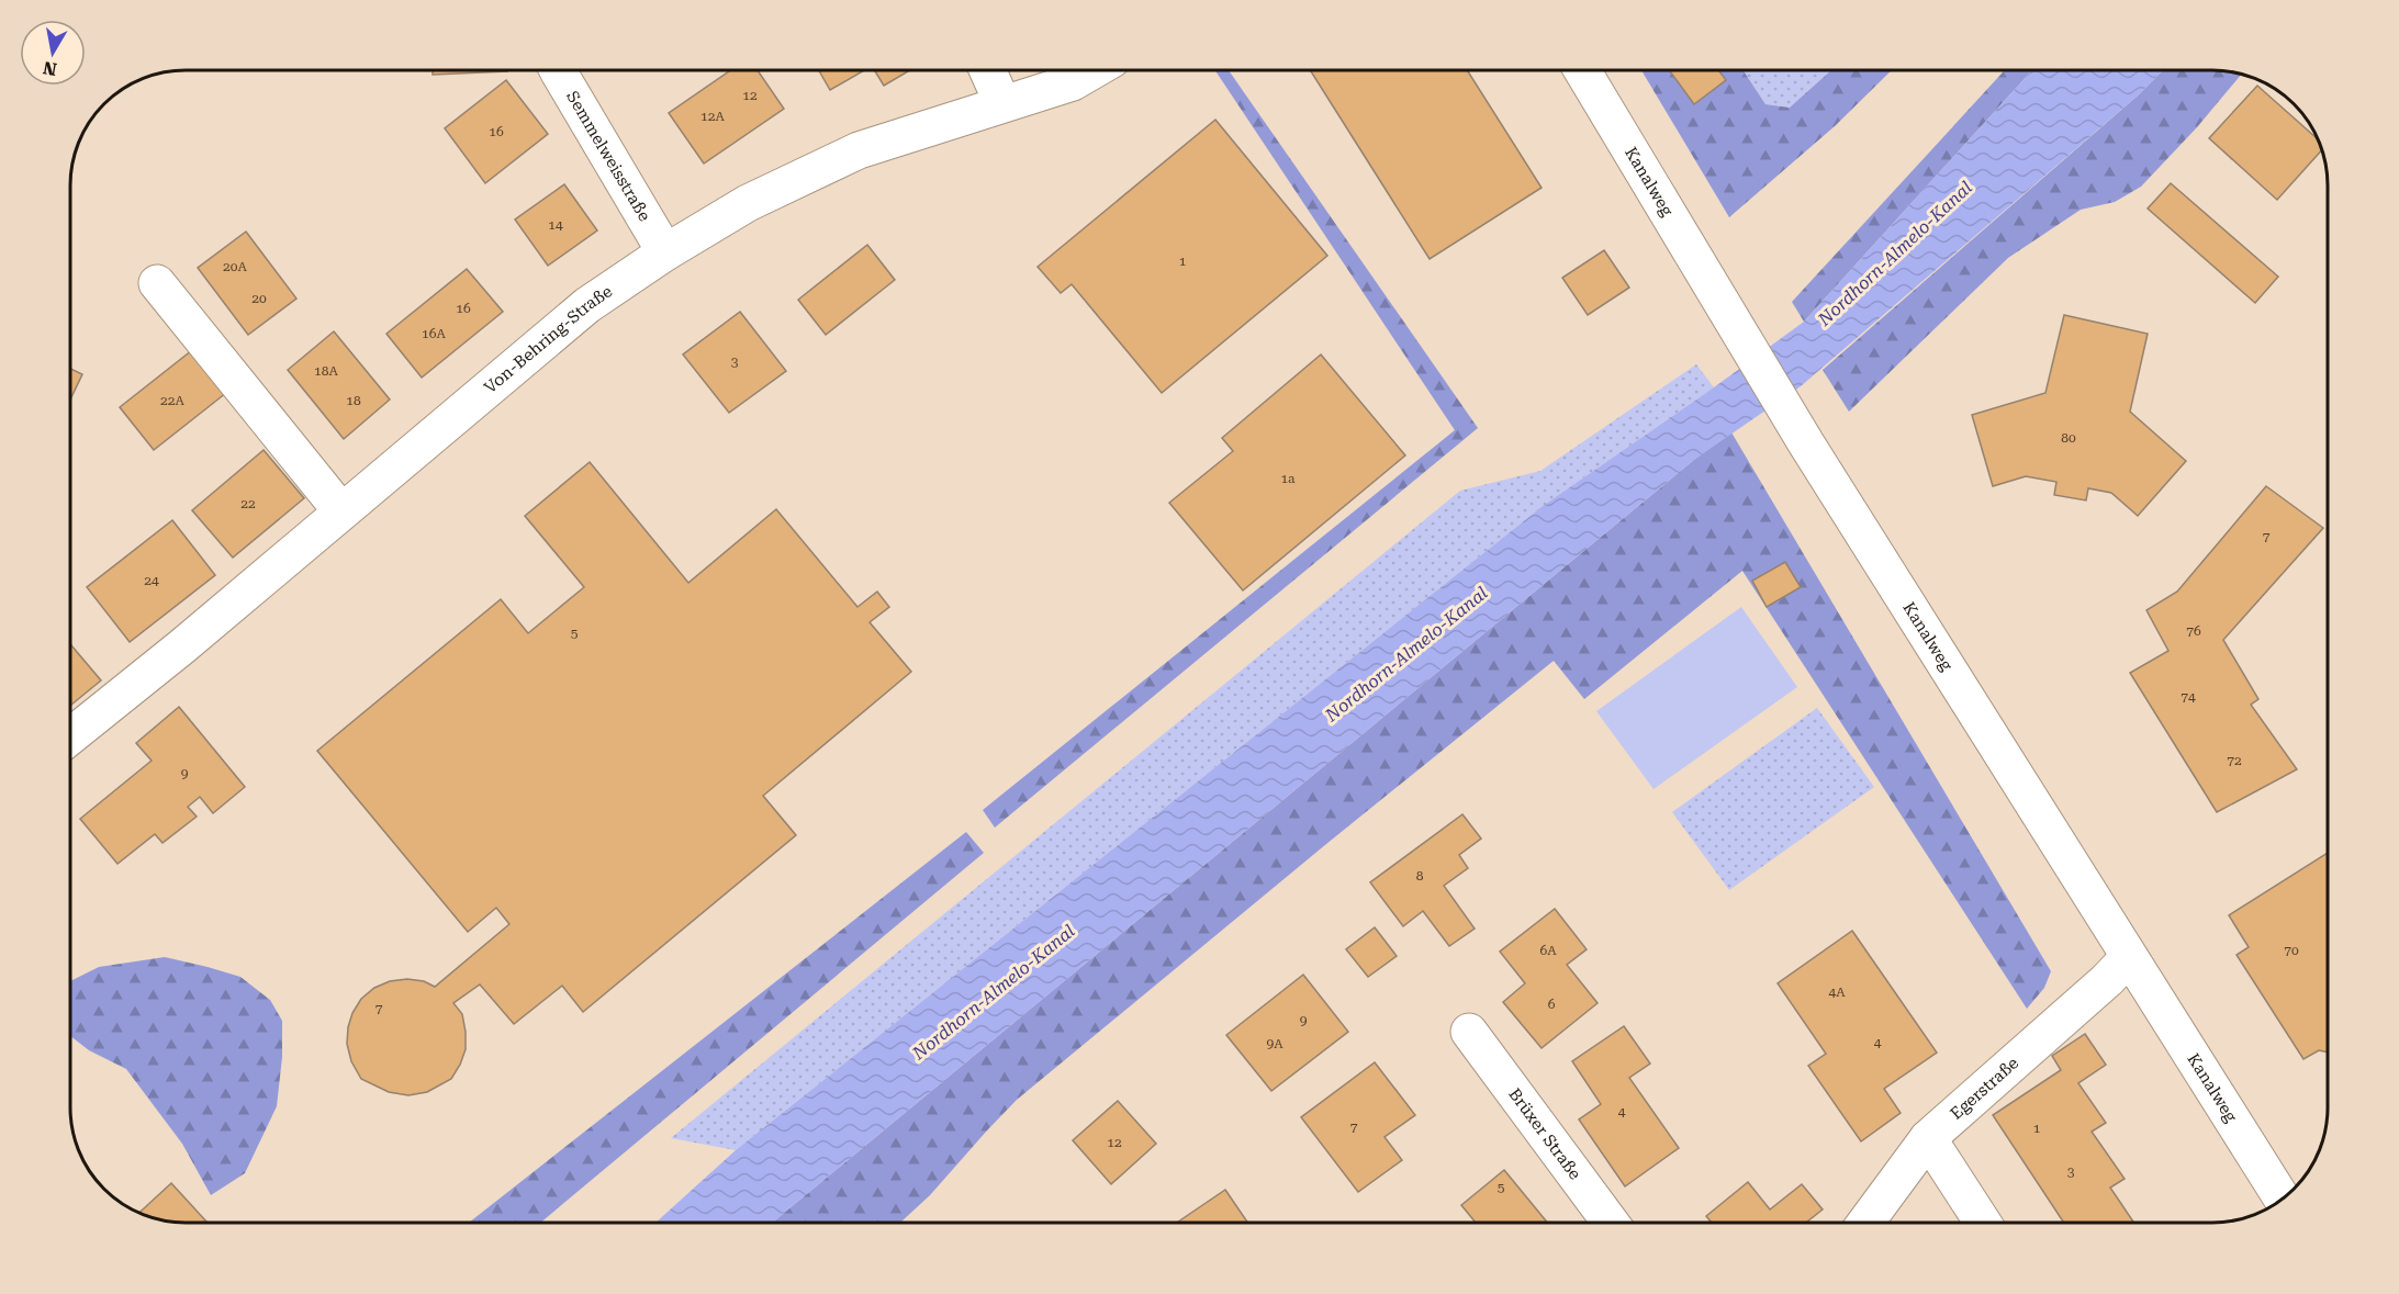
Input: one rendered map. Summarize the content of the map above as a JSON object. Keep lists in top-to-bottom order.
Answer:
{
  "streets": {
    "street": [
      "Semmelweisstraße",
      "Kanalweg",
      "Von-Behring-Straße",
      "Egerstraße",
      "Brüxer Straße"
    ]
  },
  "crossings": [
    ["Semmelweisstraße", "Von-Behring-Straße"],
    ["Kanalweg", "Egerstraße"]
  ],
  "water": ["Nordhorn-Almelo-Kanal"],
  "house_numbers": [
    "12",
    "12A",
    "16",
    "14",
    "1",
    "20A",
    "20",
    "16",
    "16A",
    "3",
    "18A",
    "22A",
    "18",
    "80",
    "1a",
    "22",
    "7",
    "24",
    "76",
    "5",
    "74",
    "72",
    "9",
    "8",
    "6A",
    "70",
    "4A",
    "6",
    "7",
    "9",
    "4",
    "9A",
    "4",
    "7",
    "1",
    "12",
    "3",
    "5"
  ],
  "north": "bottom"
}
